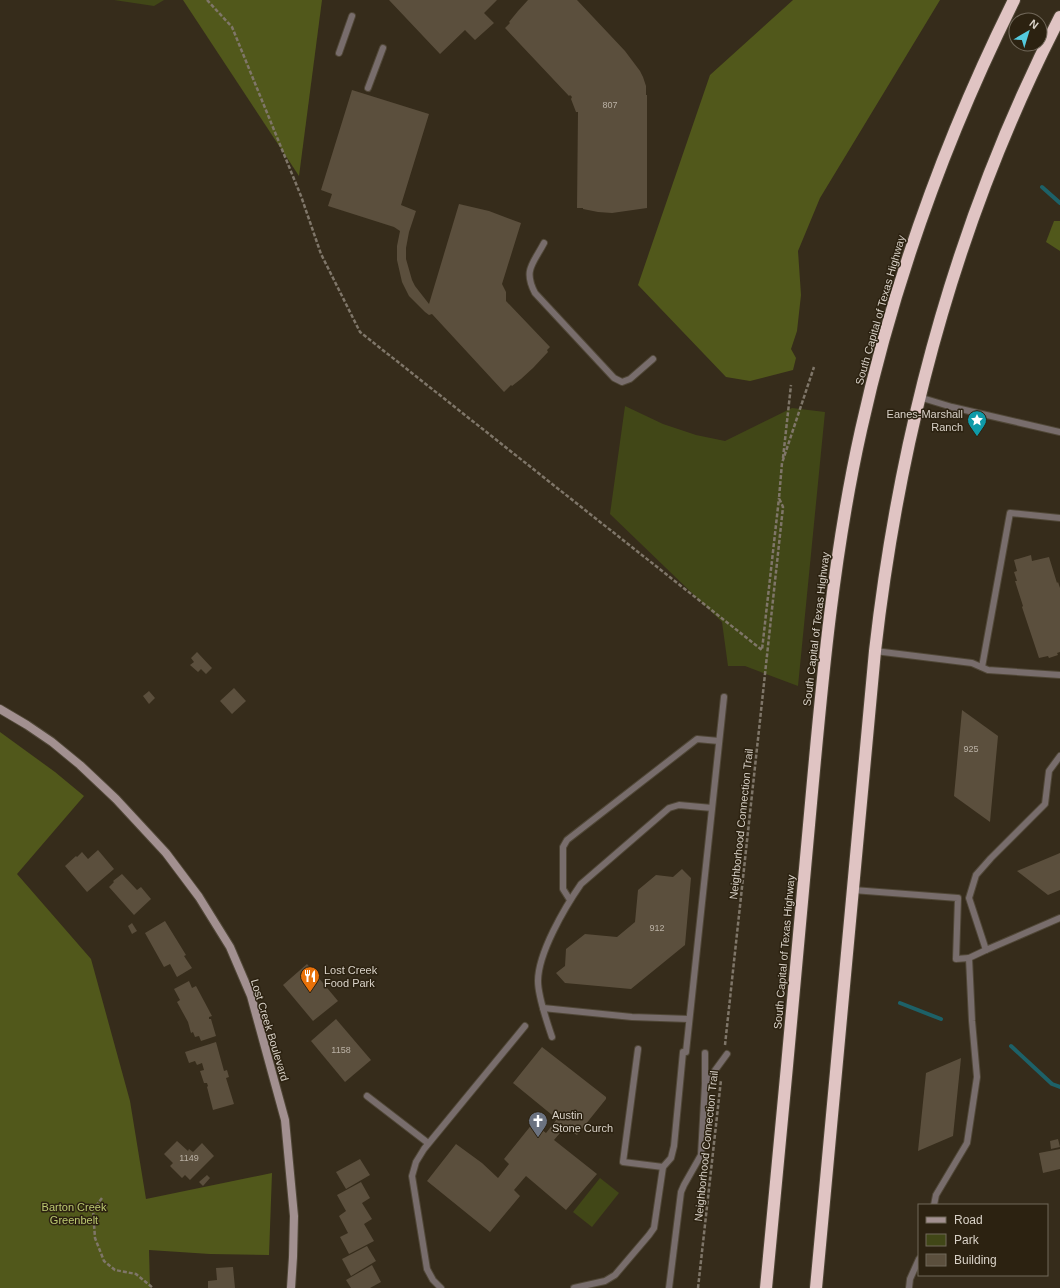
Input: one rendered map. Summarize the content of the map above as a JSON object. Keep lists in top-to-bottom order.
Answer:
{
  "streets": {
    "highway": ["South Capital of Texas Highway"],
    "street": ["Lost Creek Boulevard"],
    "path": ["Neighborhood Connection Trail"]
  },
  "parks": ["Barton Creek Greenbelt"],
  "places": {
    "place": ["Eanes-Marshall Ranch"],
    "restaurant": ["Lost Creek Food Park"],
    "church": ["Austin Stone Curch"]
  },
  "house_numbers": [
    "807",
    "925",
    "912",
    "1158",
    "1149"
  ],
  "legend": ["Road", "Park", "Building"],
  "north": "top right"
}
